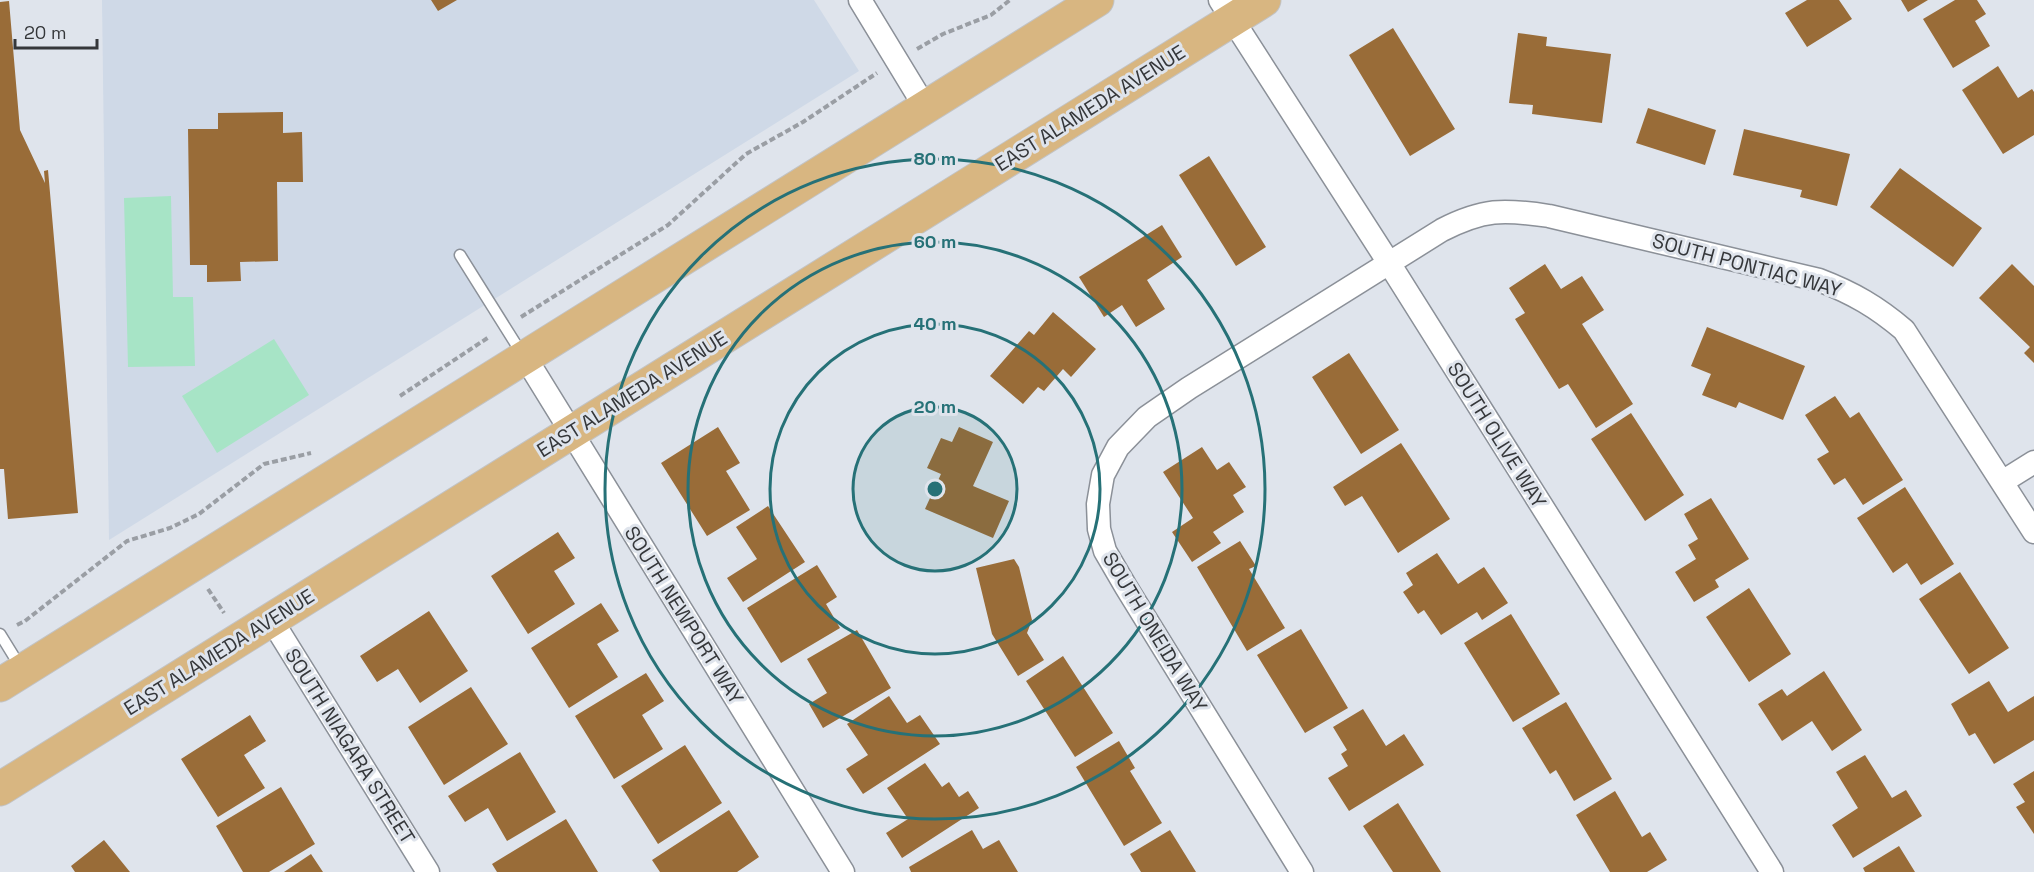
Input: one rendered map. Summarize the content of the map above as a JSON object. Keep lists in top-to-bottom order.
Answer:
{
  "streets": {
    "main road": ["EAST ALAMEDA AVENUE"],
    "street": [
      "SOUTH PONTIAC WAY",
      "SOUTH OLIVE WAY",
      "SOUTH NEWPORT WAY",
      "SOUTH ONEIDA WAY",
      "SOUTH NIAGARA STREET"
    ]
  },
  "crossings": [
    ["EAST ALAMEDA AVENUE", "SOUTH OLIVE WAY"],
    ["EAST ALAMEDA AVENUE", "SOUTH NEWPORT WAY"],
    ["EAST ALAMEDA AVENUE", "SOUTH NIAGARA STREET"],
    ["SOUTH PONTIAC WAY", "SOUTH OLIVE WAY"],
    ["SOUTH PONTIAC WAY", "SOUTH ONEIDA WAY"],
    ["SOUTH OLIVE WAY", "SOUTH ONEIDA WAY"]
  ],
  "scale_bar": "20 m",
  "rings": [
    "80 m",
    "60 m",
    "40 m",
    "20 m"
  ]
}
